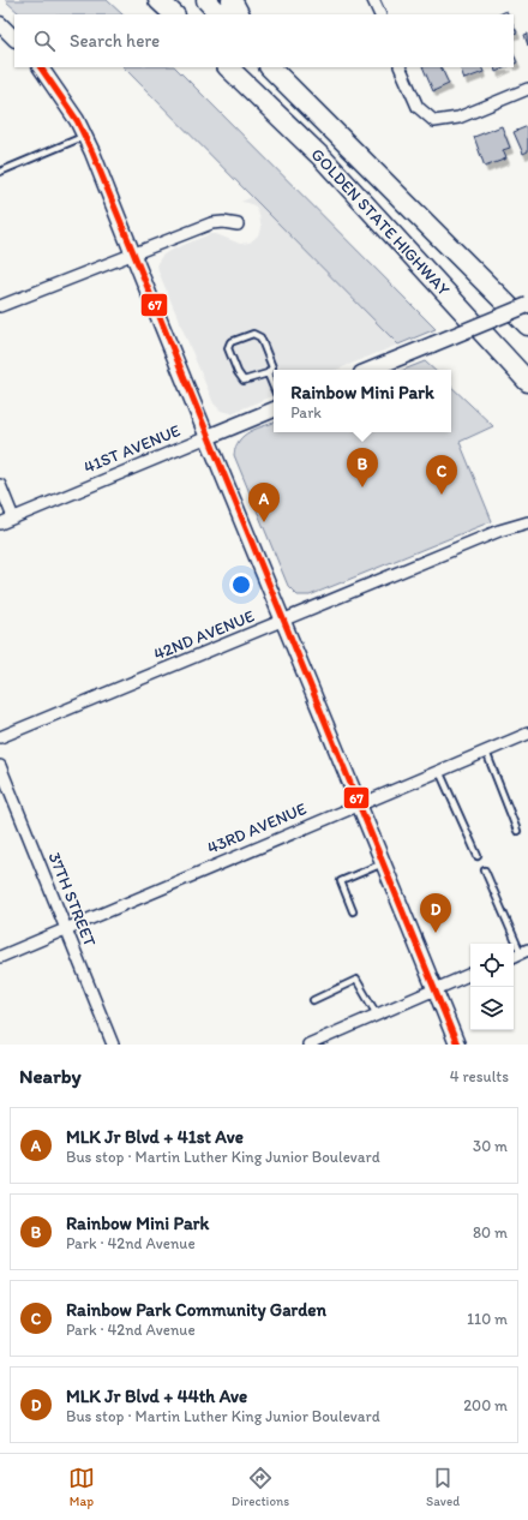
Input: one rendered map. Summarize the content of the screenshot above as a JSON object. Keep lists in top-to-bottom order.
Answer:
{
  "streets": {
    "highway": ["GOLDEN STATE HIGHWAY"],
    "street": [
      "41ST AVENUE",
      "42ND AVENUE",
      "43RD AVENUE",
      "37TH STREET"
    ]
  },
  "crossings": [
    ["43RD AVENUE", "37TH STREET"]
  ],
  "lines": ["transit line 67"],
  "page": {
    "search": "Search here",
    "popup": ["Rainbow Mini Park", "Park"],
    "pins": [
      "B",
      "C",
      "A",
      "D"
    ],
    "heading": ["Nearby", "4 results"],
    "list": [
      {
        "mark": "A",
        "name": "MLK Jr Blvd + 41st Ave",
        "note": "Bus stop · Martin Luther King Junior Boulevard",
        "value": "30 m"
      },
      {
        "mark": "B",
        "name": "Rainbow Mini Park",
        "note": "Park · 42nd Avenue",
        "value": "80 m"
      },
      {
        "mark": "C",
        "name": "Rainbow Park Community Garden",
        "note": "Park · 42nd Avenue",
        "value": "110 m"
      },
      {
        "mark": "D",
        "name": "MLK Jr Blvd + 44th Ave",
        "note": "Bus stop · Martin Luther King Junior Boulevard",
        "value": "200 m"
      }
    ],
    "nav": ["Map", "Directions", "Saved"]
  }
}
